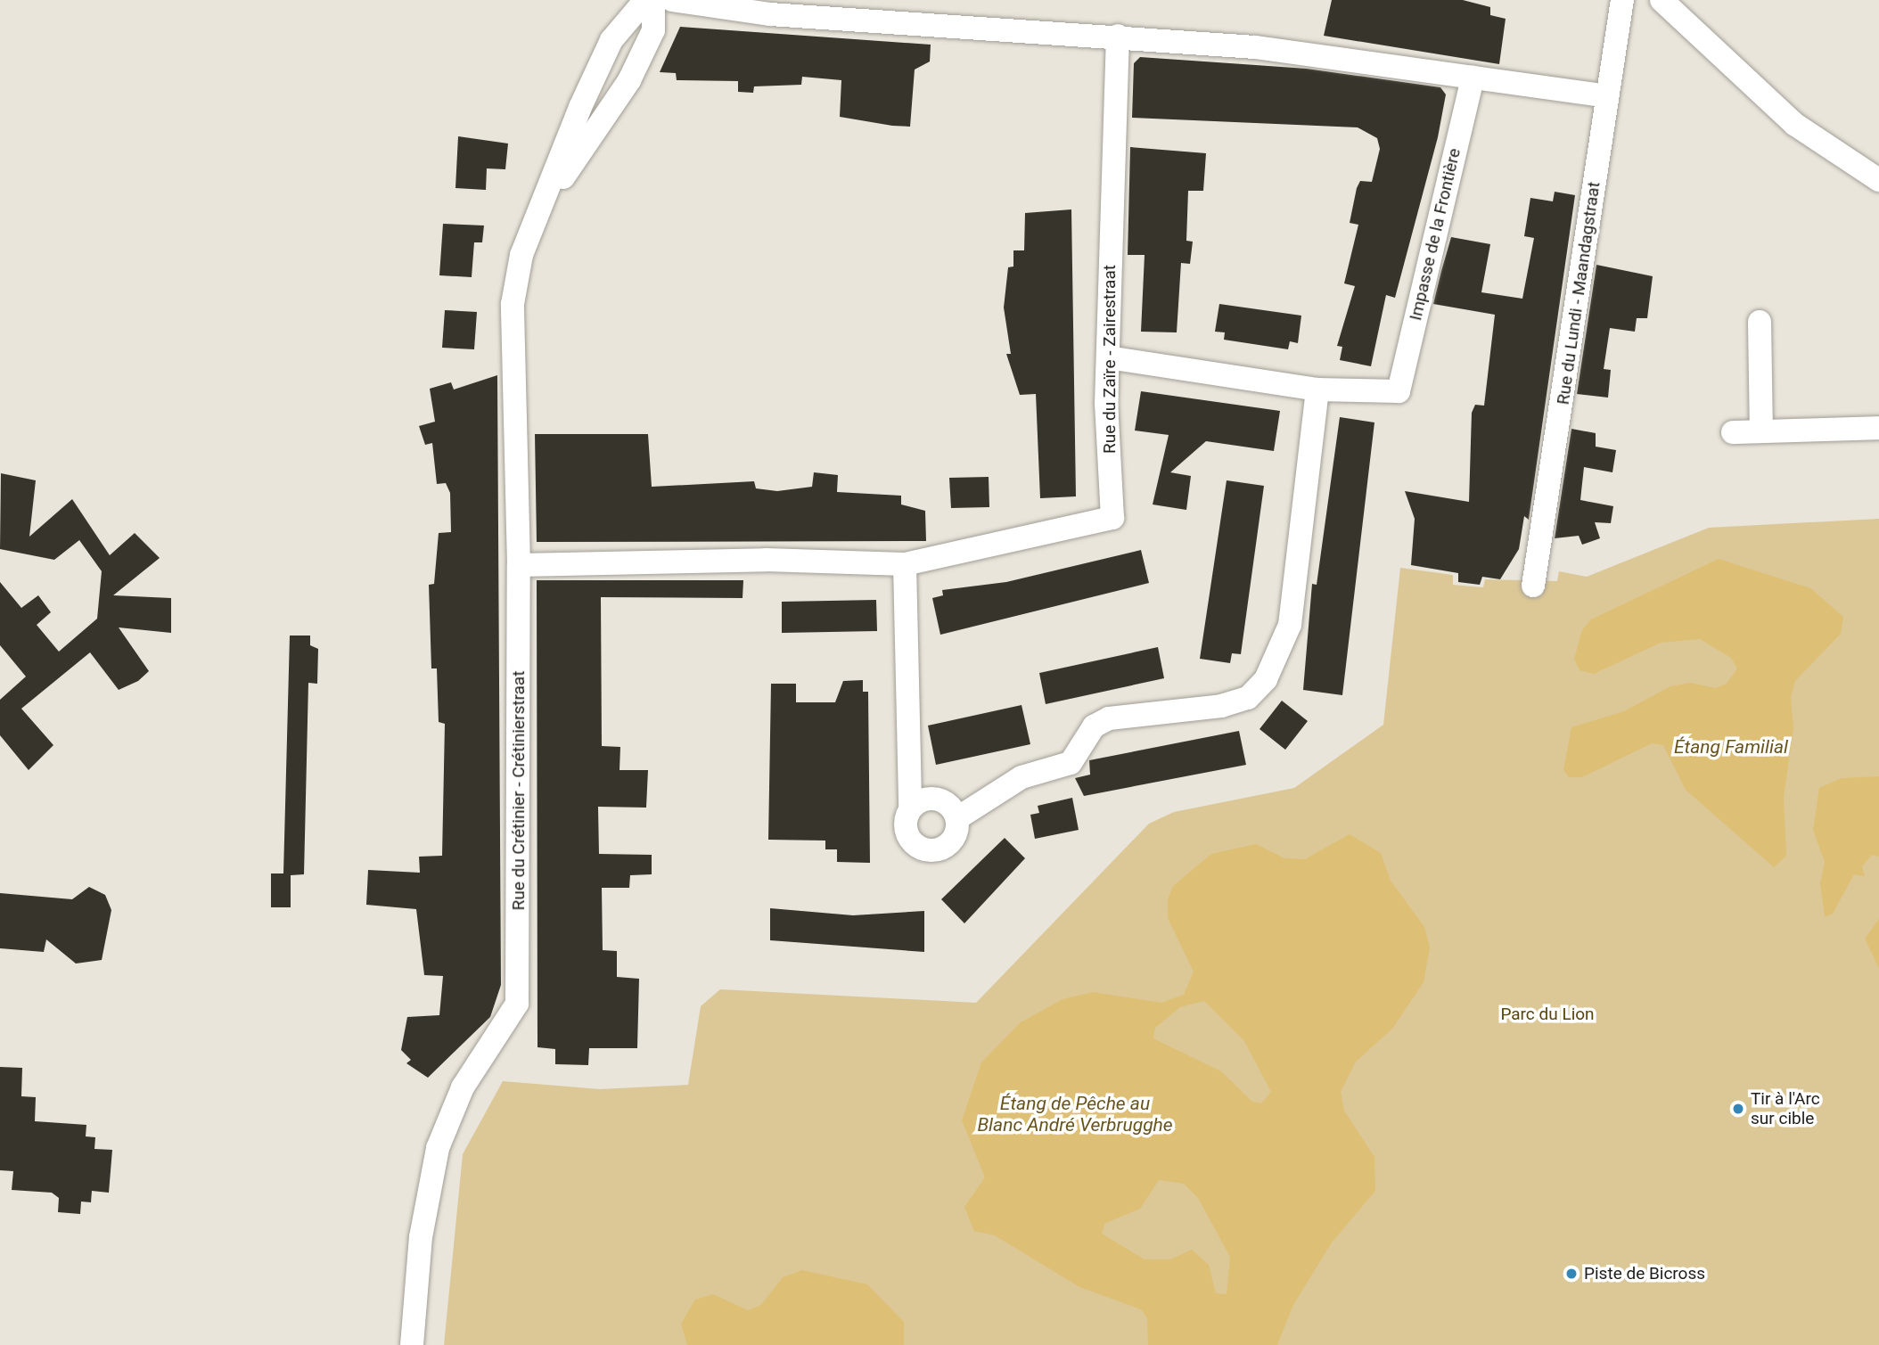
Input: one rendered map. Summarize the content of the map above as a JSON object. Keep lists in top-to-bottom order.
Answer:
{
  "streets": {
    "street": [
      "Impasse de la Frontière",
      "Rue du Lundi - Maandagstraat",
      "Rue du Zaïre - Zairestraat",
      "Rue du Crétinier - Crétinierstraat"
    ]
  },
  "crossings": [
    ["Rue du Zaïre - Zairestraat", "Rue du Crétinier - Crétinierstraat"]
  ],
  "water": ["Étang Familial", "Étang de Pêche au Blanc André Verbrugghe"],
  "parks": ["Parc du Lion"],
  "places": ["Tir à l'Arc sur cible", "Piste de Bicross"]
}
